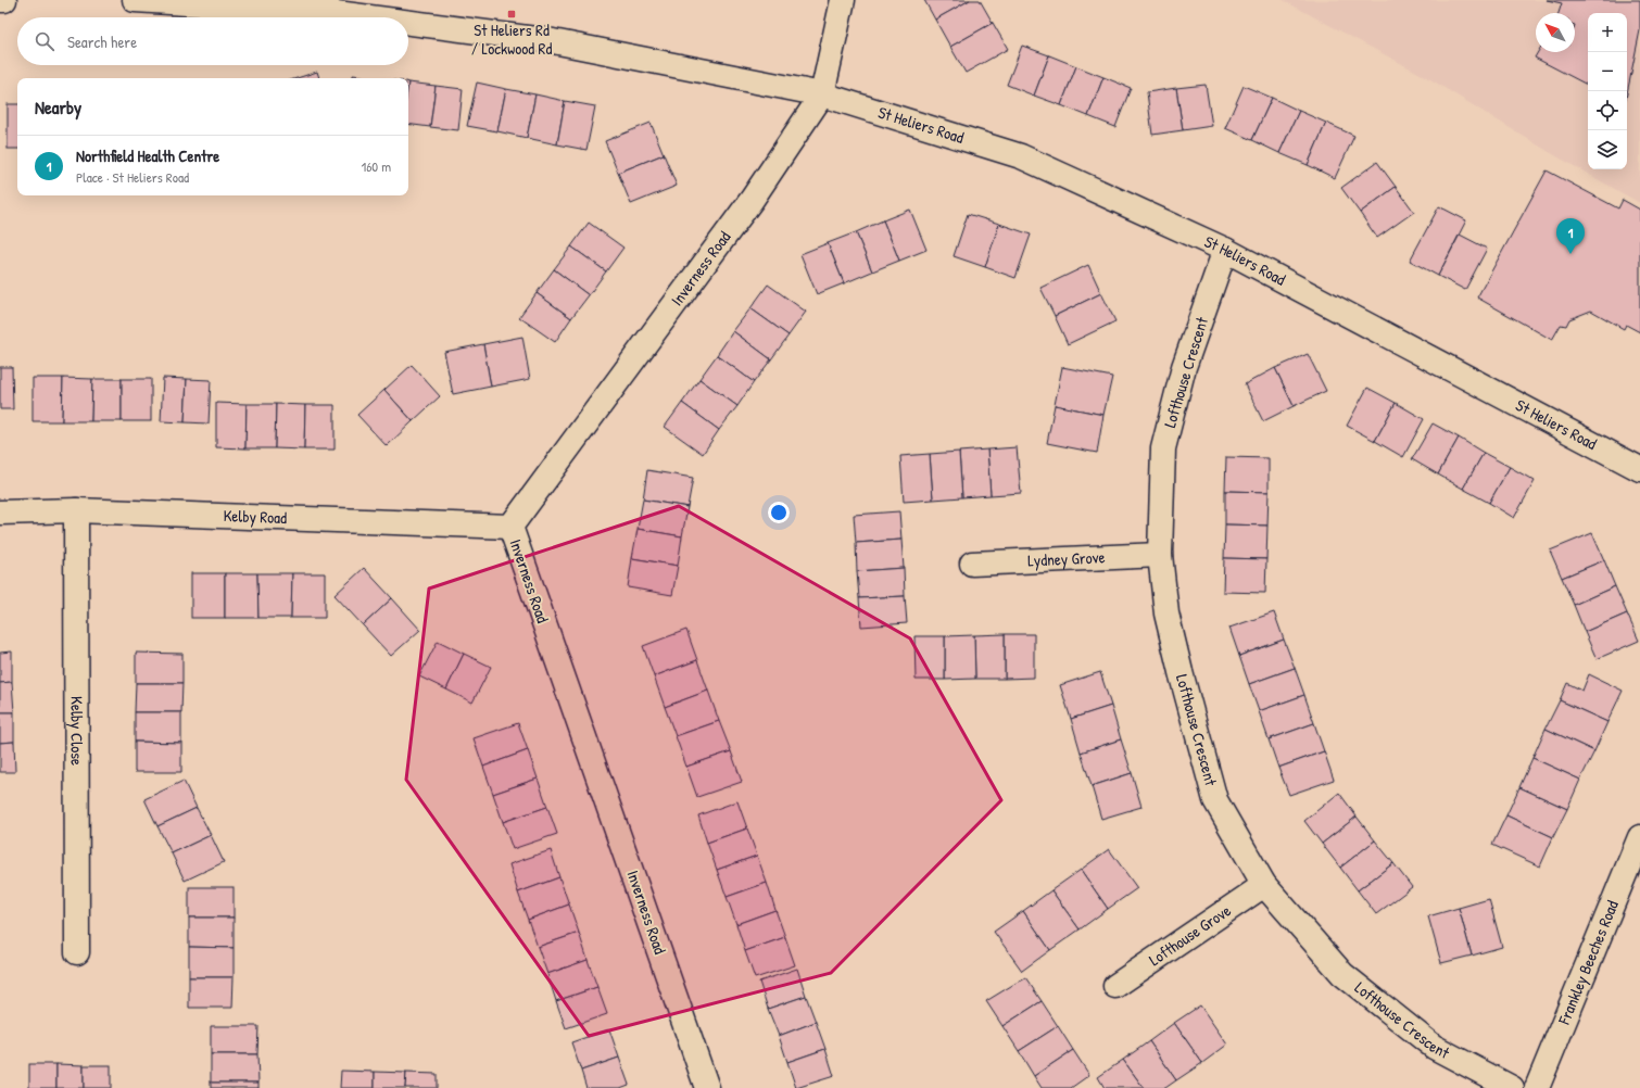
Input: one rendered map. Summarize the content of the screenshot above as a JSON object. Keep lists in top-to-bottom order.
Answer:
{
  "streets": {
    "street": [
      "St Heliers Road",
      "Inverness Road",
      "Lofthouse Crescent",
      "Kelby Road",
      "Lydney Grove",
      "Kelby Close",
      "Lofthouse Grove",
      "Frankley Beeches Road"
    ]
  },
  "crossings": [
    ["St Heliers Road", "Inverness Road"],
    ["St Heliers Road", "Lofthouse Crescent"],
    ["Inverness Road", "Kelby Road"],
    ["Lofthouse Crescent", "Lydney Grove"],
    ["Lofthouse Crescent", "Lofthouse Grove"],
    ["Kelby Road", "Kelby Close"]
  ],
  "places": {
    "transit": ["St Heliers Rd / Lockwood Rd"]
  },
  "north": "top left",
  "page": {
    "map_buttons": ["+", "−"],
    "search": "Search here",
    "heading": "Nearby",
    "list": [
      {
        "mark": "1",
        "name": "Northfield Health Centre",
        "note": "Place · St Heliers Road",
        "value": "160 m"
      }
    ],
    "pins": "1"
  }
}
